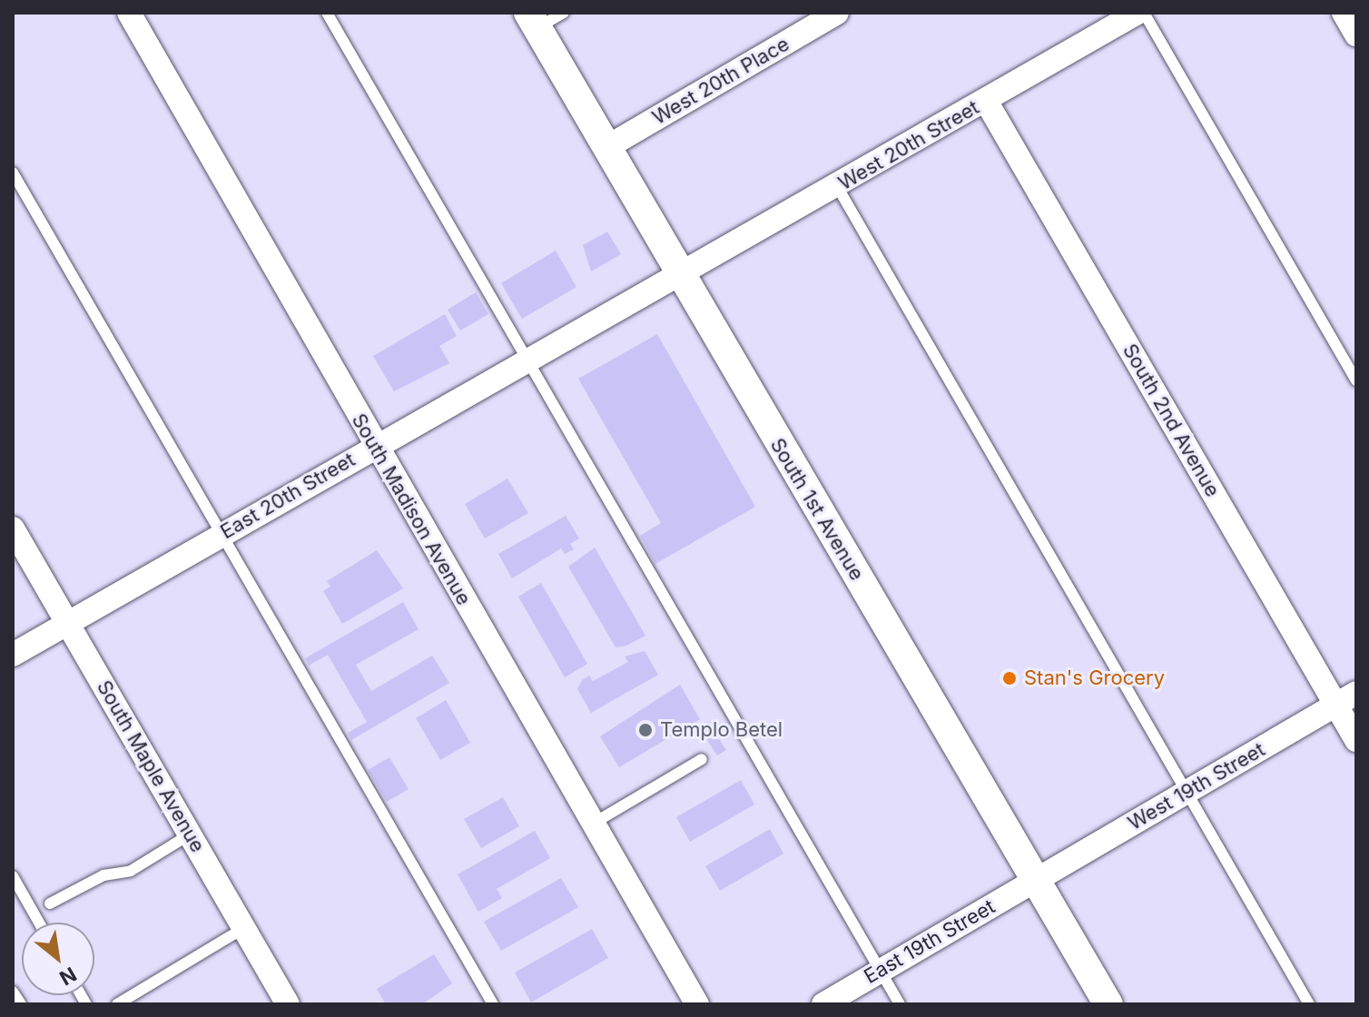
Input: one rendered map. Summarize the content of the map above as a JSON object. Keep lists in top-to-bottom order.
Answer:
{
  "streets": {
    "street": [
      "West 20th Place",
      "West 20th Street",
      "South 2nd Avenue",
      "East 20th Street",
      "South Madison Avenue",
      "South 1st Avenue",
      "South Maple Avenue",
      "West 19th Street",
      "East 19th Street"
    ]
  },
  "crossings": [
    ["West 20th Place", "South 1st Avenue"],
    ["West 20th Street", "South 2nd Avenue"],
    ["West 20th Street", "East 20th Street"],
    ["West 20th Street", "South 1st Avenue"],
    ["South 2nd Avenue", "West 19th Street"],
    ["East 20th Street", "South Madison Avenue"],
    ["East 20th Street", "South 1st Avenue"],
    ["East 20th Street", "South Maple Avenue"],
    ["South 1st Avenue", "West 19th Street"],
    ["South 1st Avenue", "East 19th Street"],
    ["West 19th Street", "East 19th Street"]
  ],
  "places": ["Stan's Grocery", "Templo Betel"],
  "north": "bottom right"
}
